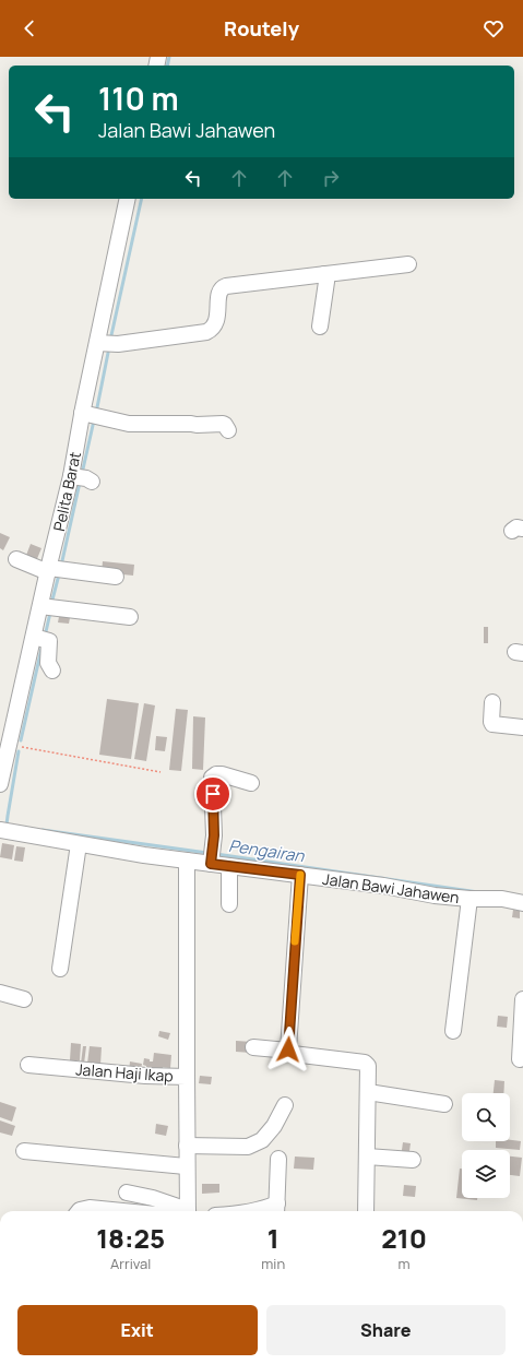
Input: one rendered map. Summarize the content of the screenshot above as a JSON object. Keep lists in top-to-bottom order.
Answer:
{
  "streets": {
    "street": ["Pelita Barat", "Jalan Bawi Jahawen", "Jalan Haji Ikap"]
  },
  "water": ["Pengairan"],
  "page": {
    "header": "Routely",
    "turn": ["110 m", "Jalan Bawi Jahawen"],
    "eta": [
      "18:25",
      "Arrival",
      "1",
      "min",
      "210",
      "m"
    ],
    "buttons": ["Exit", "Share"]
  }
}
